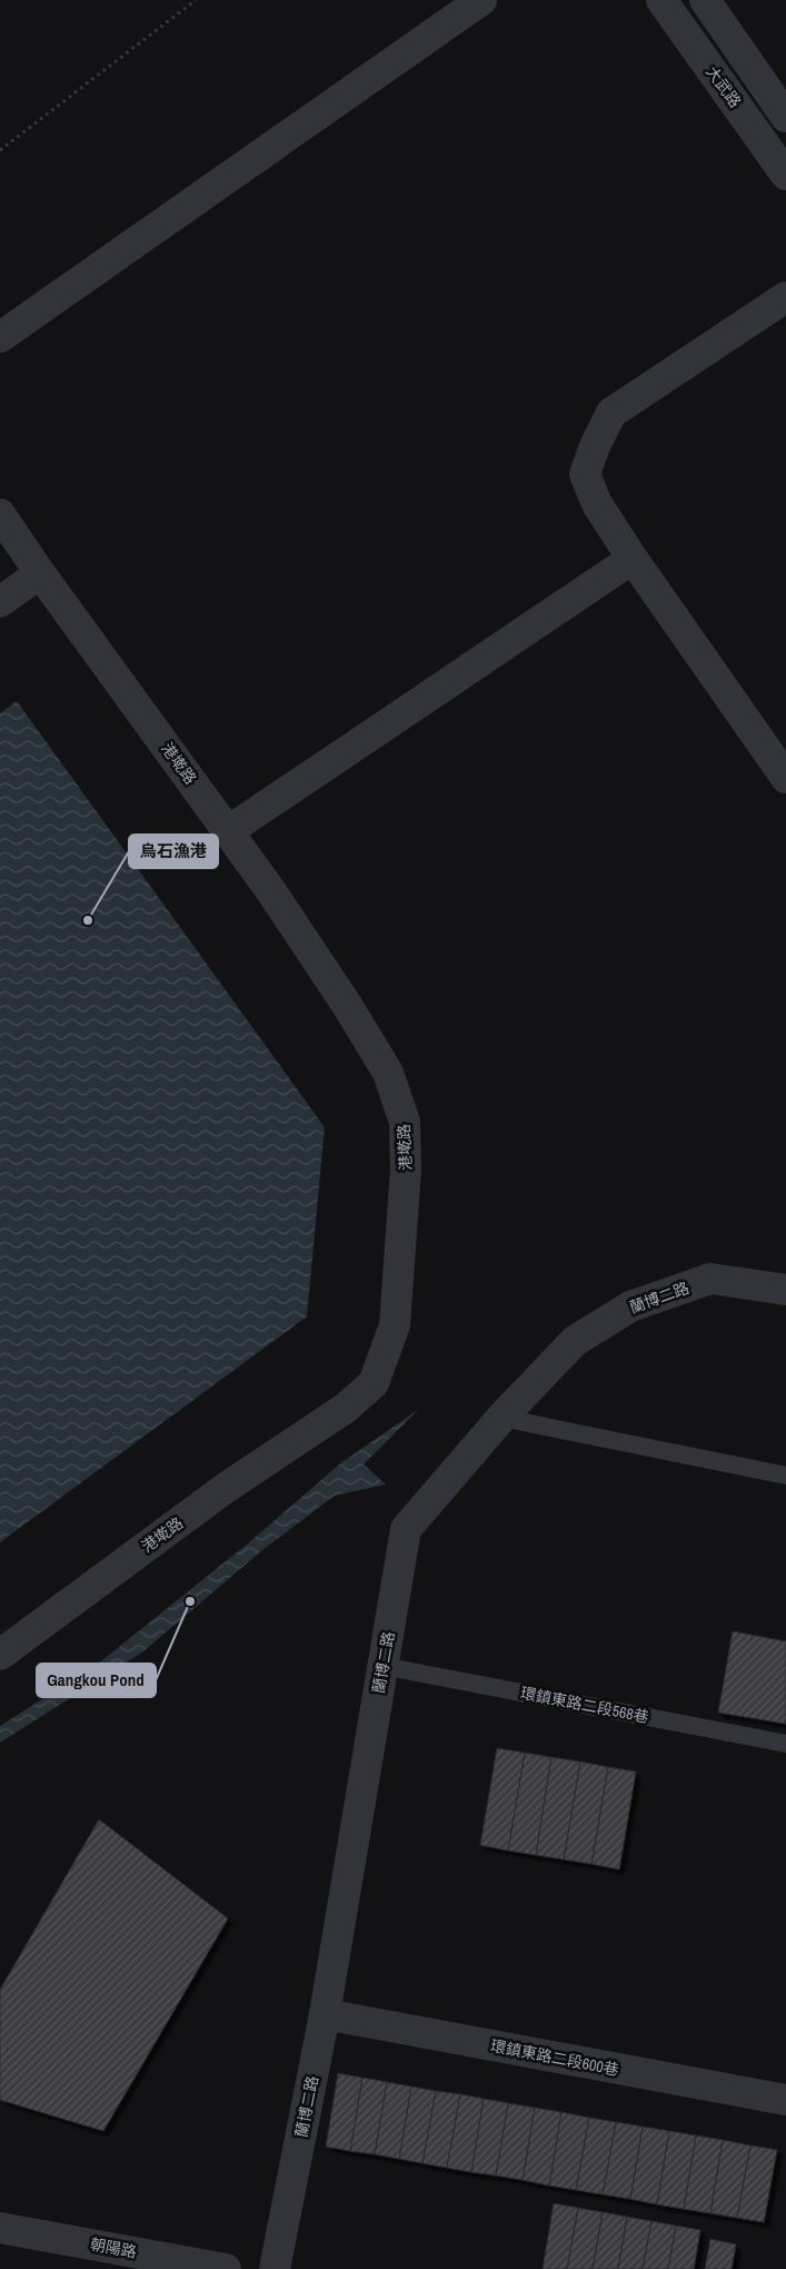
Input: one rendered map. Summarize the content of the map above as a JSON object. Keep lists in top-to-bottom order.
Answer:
{
  "streets": {
    "street": [
      "大武路",
      "港墘路",
      "蘭博二路",
      "環鎮東路二段600巷",
      "朝陽路"
    ],
    "lane": ["環鎮東路二段568巷"]
  },
  "crossings": [
    ["蘭博二路", "環鎮東路二段568巷"],
    ["蘭博二路", "環鎮東路二段600巷"]
  ],
  "places": ["烏石漁港", "Gangkou Pond"]
}
